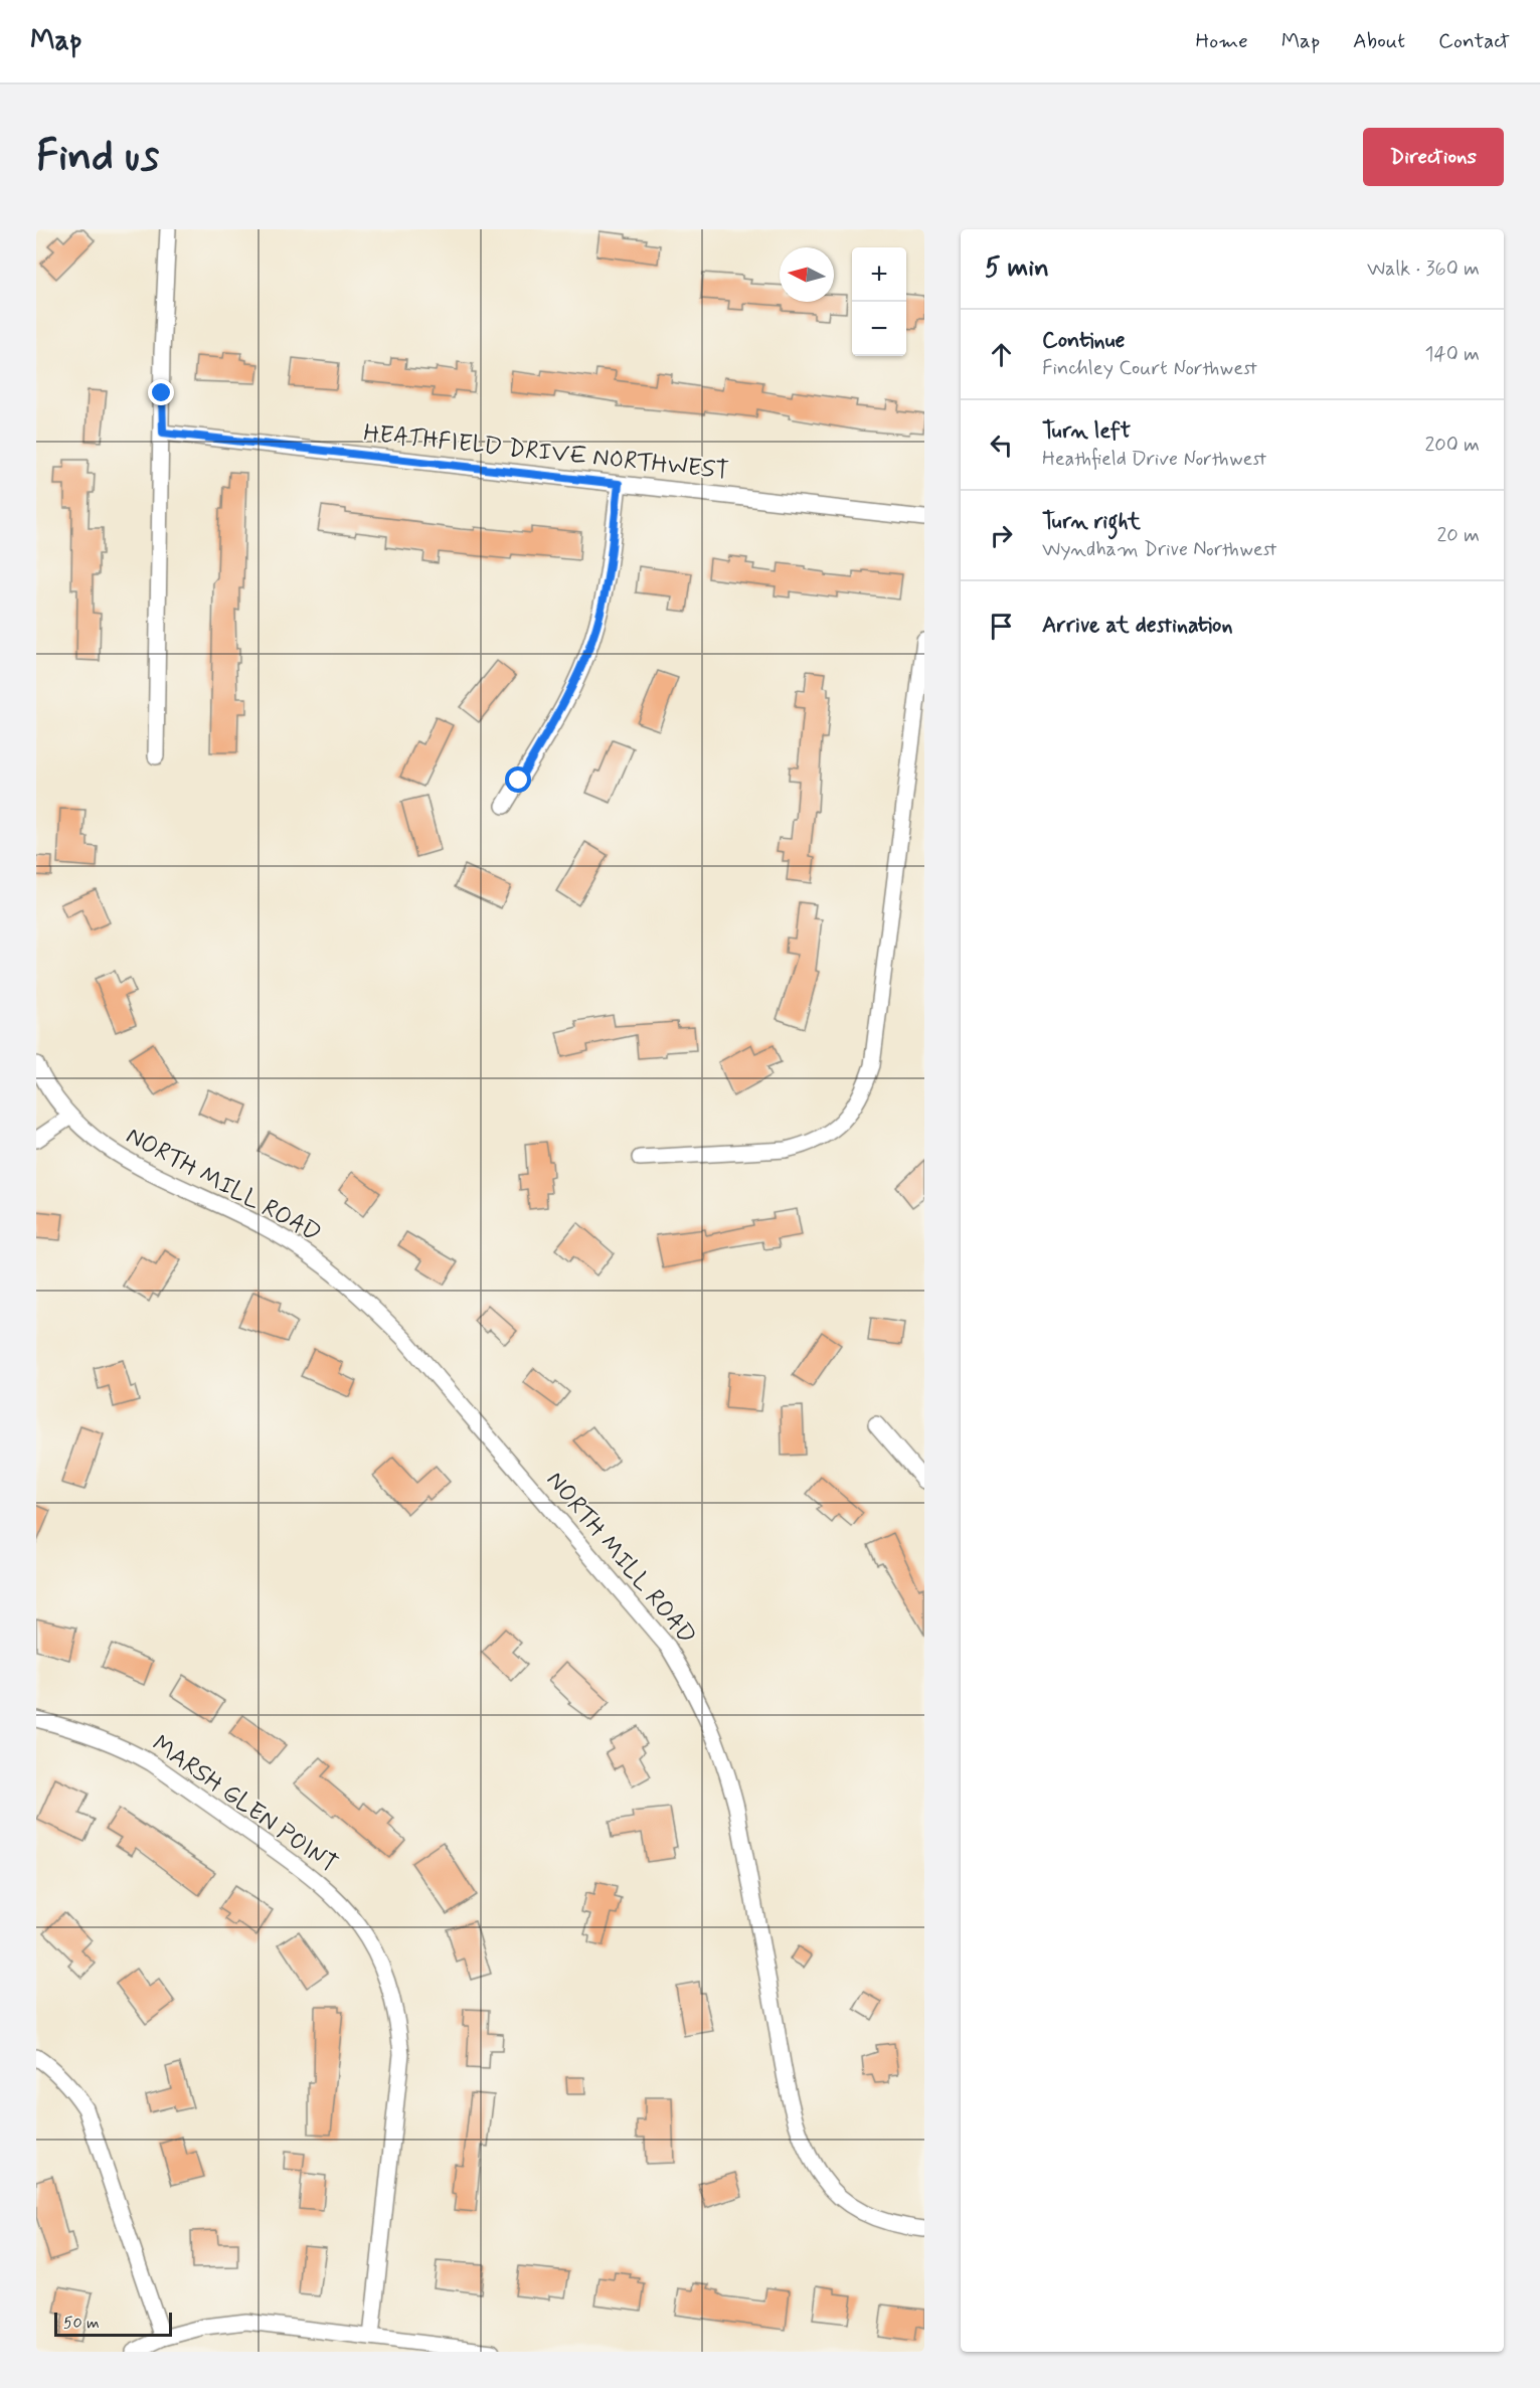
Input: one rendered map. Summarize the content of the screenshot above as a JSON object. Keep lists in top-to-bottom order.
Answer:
{
  "streets": {
    "street": ["HEATHFIELD DRIVE NORTHWEST", "NORTH MILL ROAD", "MARSH GLEN POINT"]
  },
  "scale_bar": "50 m",
  "north": "left",
  "page": {
    "header": "Map",
    "nav": [
      "Home",
      "Map",
      "About",
      "Contact"
    ],
    "buttons": "Directions",
    "title": "Find us",
    "heading": ["5 min", "Walk · 360 m"],
    "map_buttons": ["+", "−"],
    "list": [
      ["Continue", "Finchley Court Northwest", "140 m"],
      ["Turn left", "Heathfield Drive Northwest", "200 m"],
      ["Turn right", "Wyndham Drive Northwest", "20 m"],
      "Arrive at destination"
    ],
    "scale": "50 m"
  }
}
